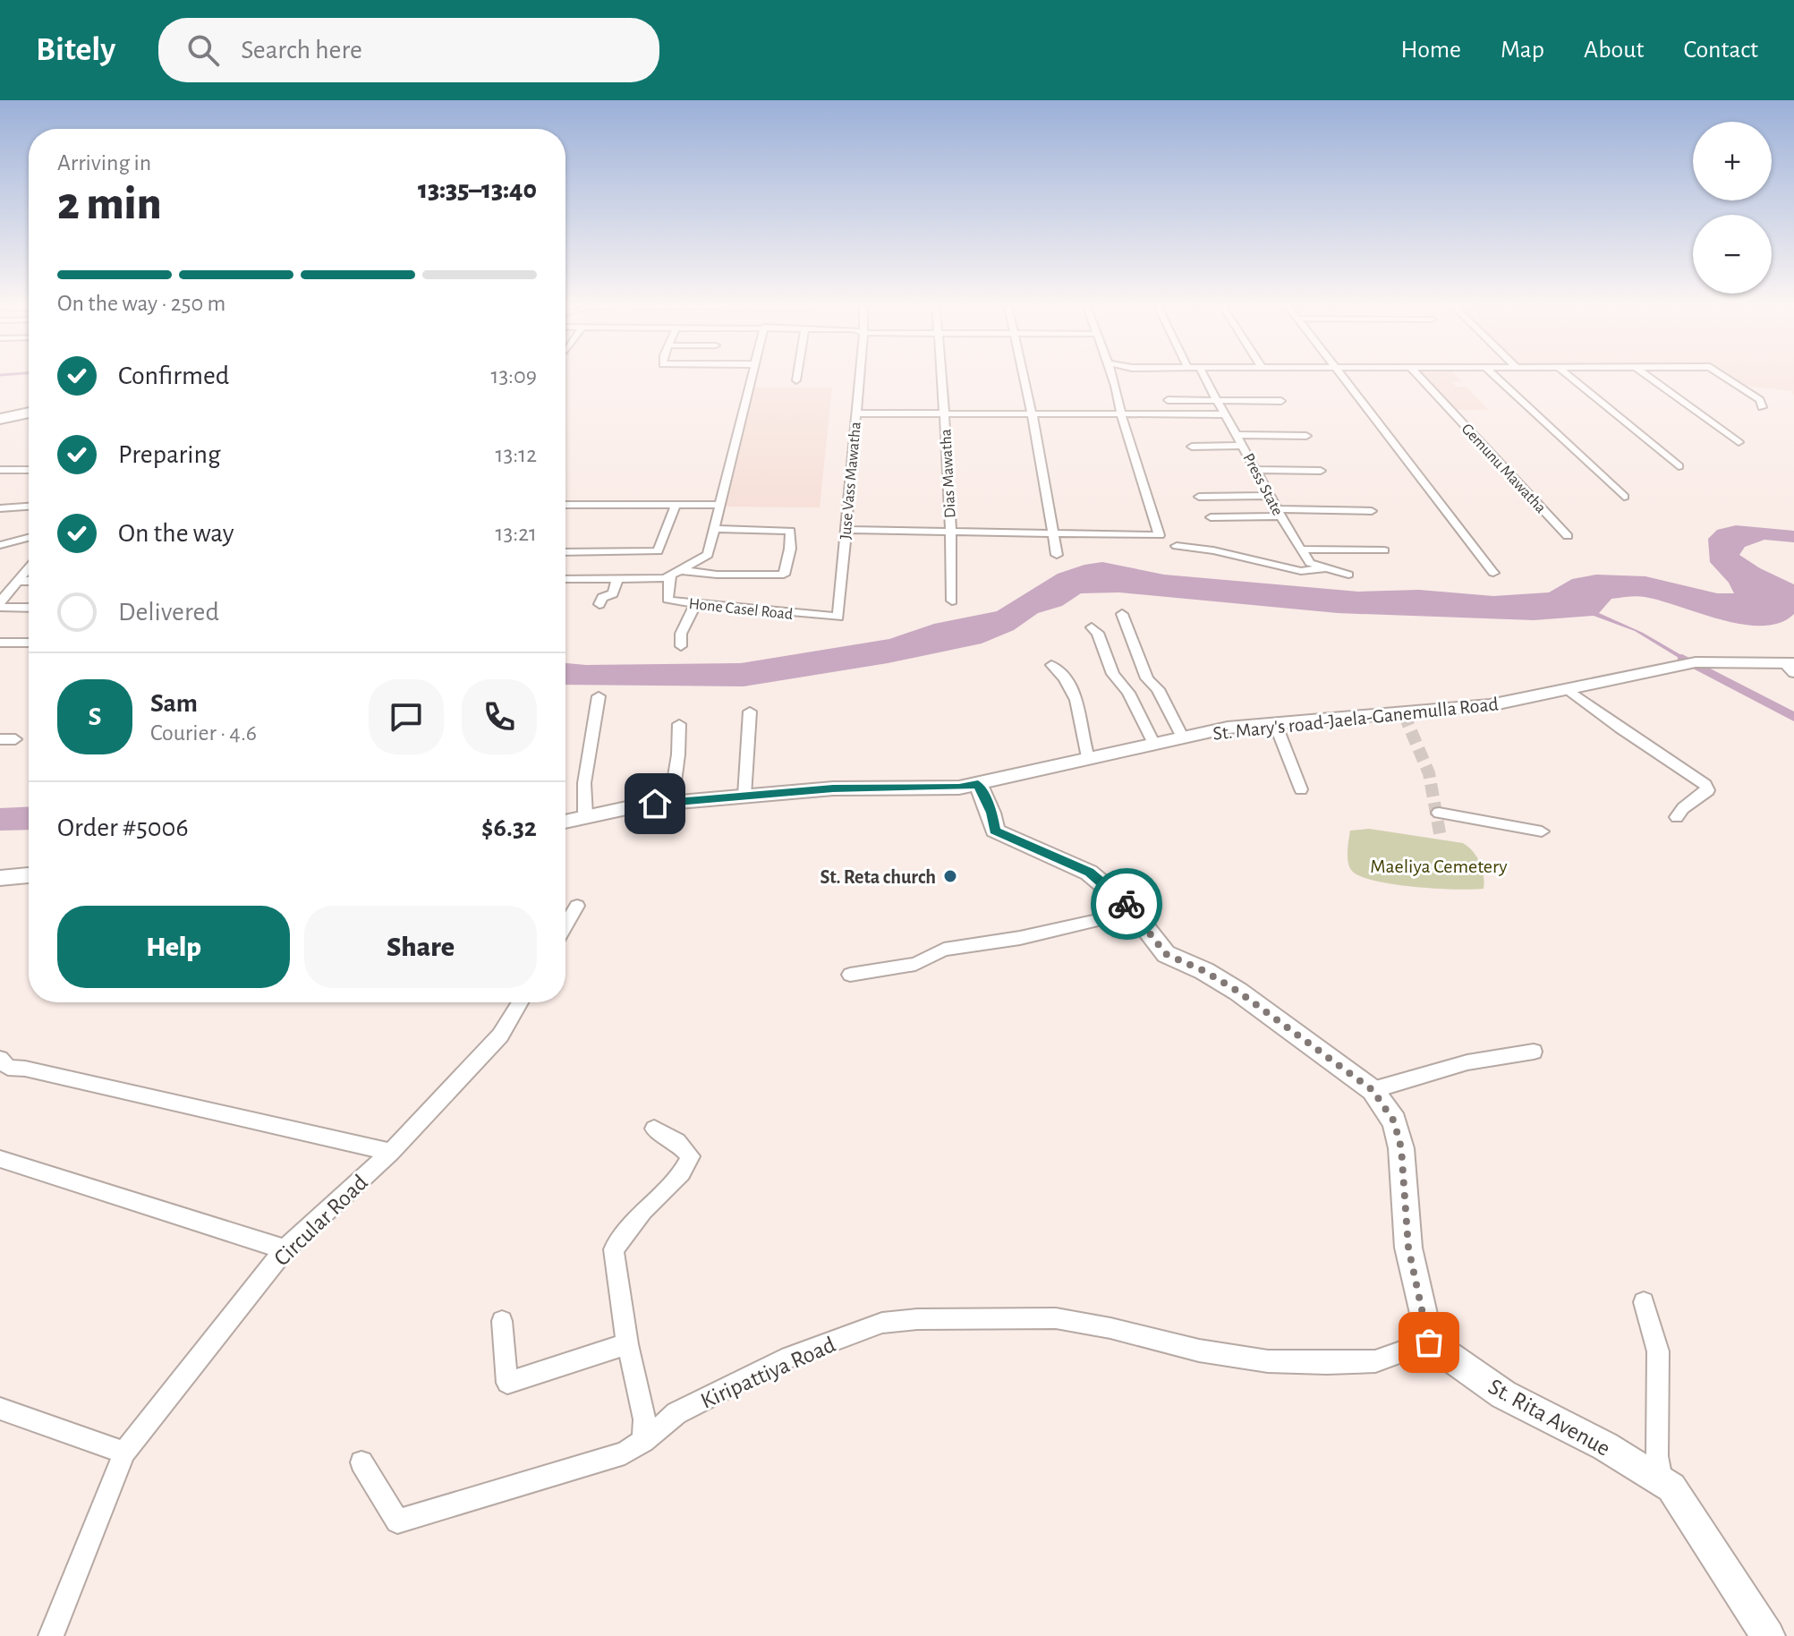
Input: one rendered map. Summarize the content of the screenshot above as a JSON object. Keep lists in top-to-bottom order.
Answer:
{
  "streets": {
    "main road": ["St. Mary's road-Jaela-Ganemulla Road", "St. Rita Avenue"],
    "street": [
      "Gemunu Mawatha",
      "Dias Mawatha",
      "Juse Vass Mawatha",
      "Press State",
      "Hone Casel Road",
      "Circular Road",
      "Kiripattiya Road"
    ]
  },
  "crossings": [
    ["Juse Vass Mawatha", "Hone Casel Road"],
    ["Kiripattiya Road", "St. Rita Avenue"]
  ],
  "parks": ["Maeliya Cemetery"],
  "places": ["St. Reta church"],
  "page": {
    "header": "Bitely",
    "search": "Search here",
    "nav": [
      "Home",
      "Map",
      "About",
      "Contact"
    ],
    "map_buttons": ["+", "−"],
    "heading": ["2 min", "Arriving in", "13:35–13:40"],
    "panel": [
      "Sam",
      "Courier · 4.6",
      "Order #5006",
      "$6.32"
    ],
    "bar": "On the way · 250 m",
    "list": [
      ["Confirmed", "13:09"],
      ["Preparing", "13:12"],
      ["On the way", "13:21"],
      "Delivered"
    ],
    "round": "S",
    "buttons": ["Help", "Share"]
  }
}
